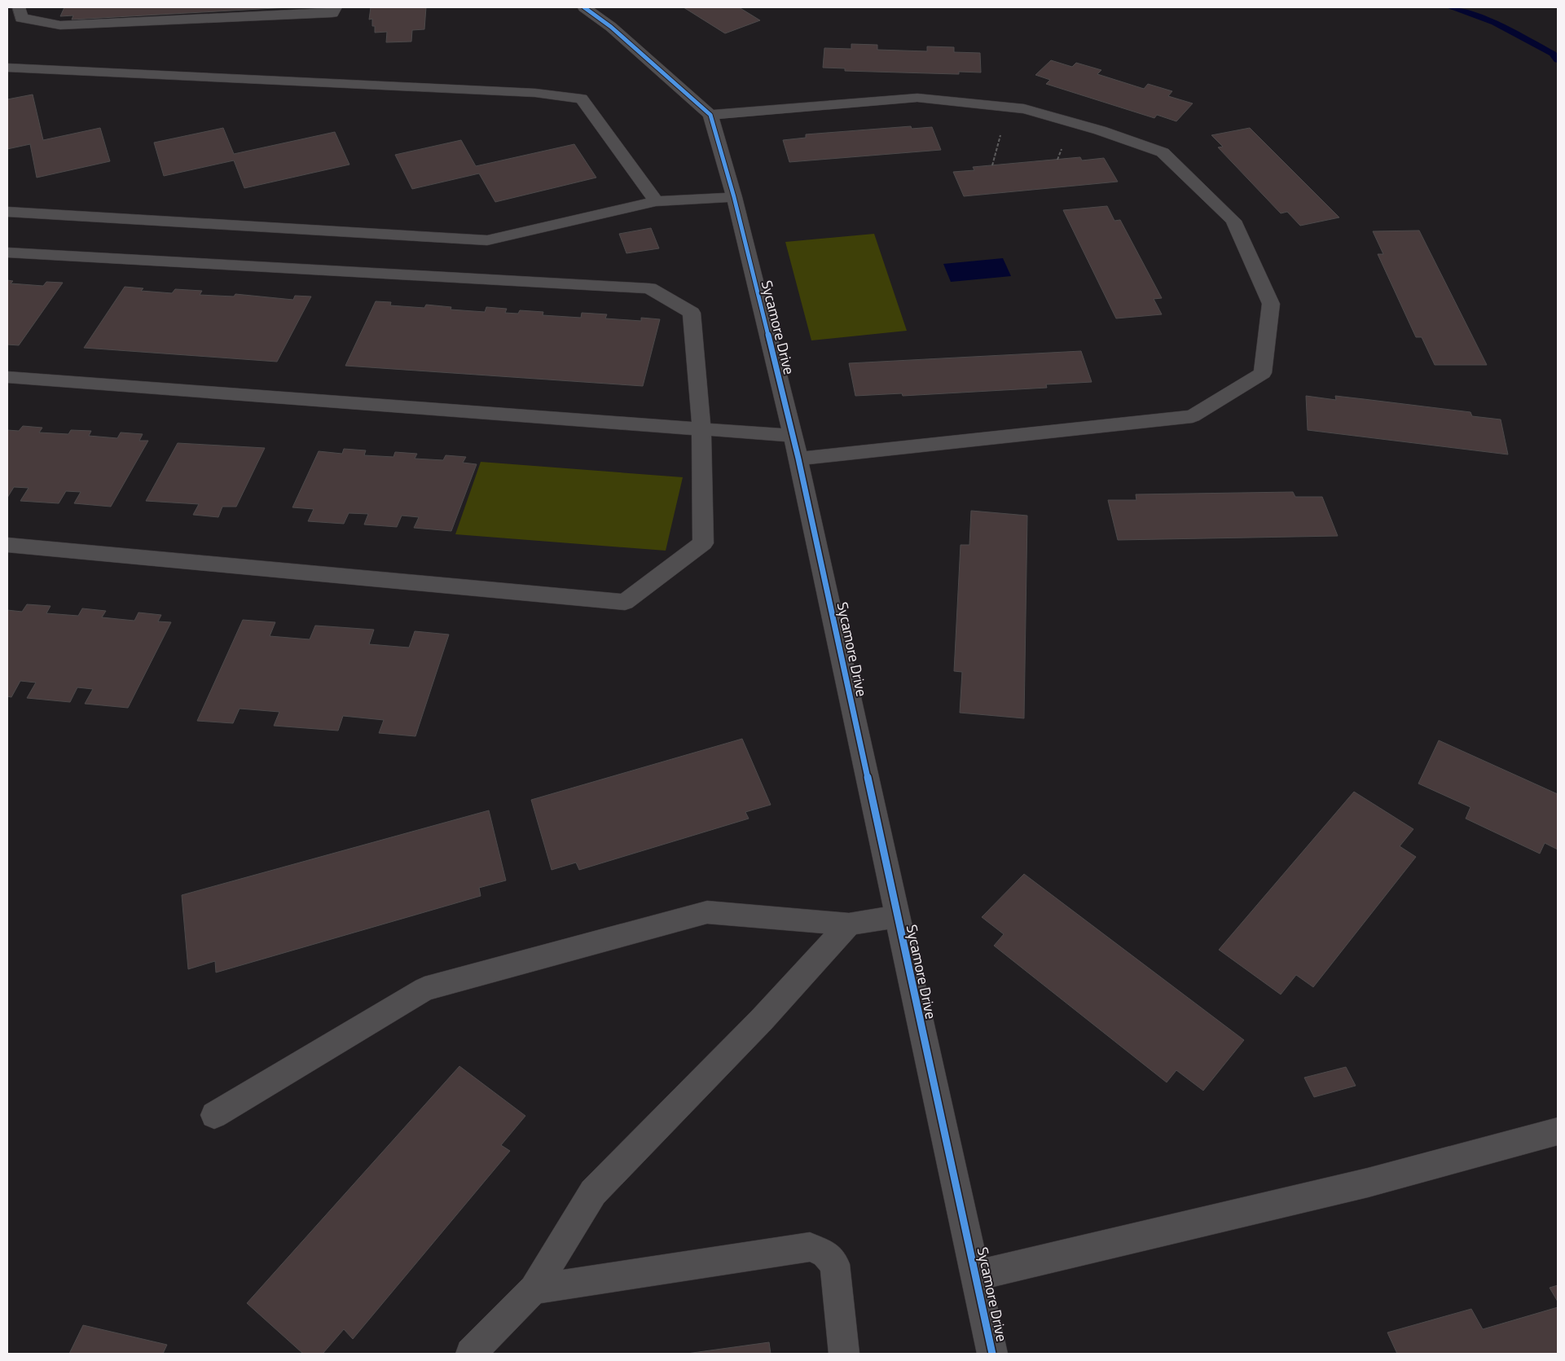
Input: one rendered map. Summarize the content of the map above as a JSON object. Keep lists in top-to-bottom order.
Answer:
{
  "streets": {
    "street": ["Sycamore Drive"]
  }
}
